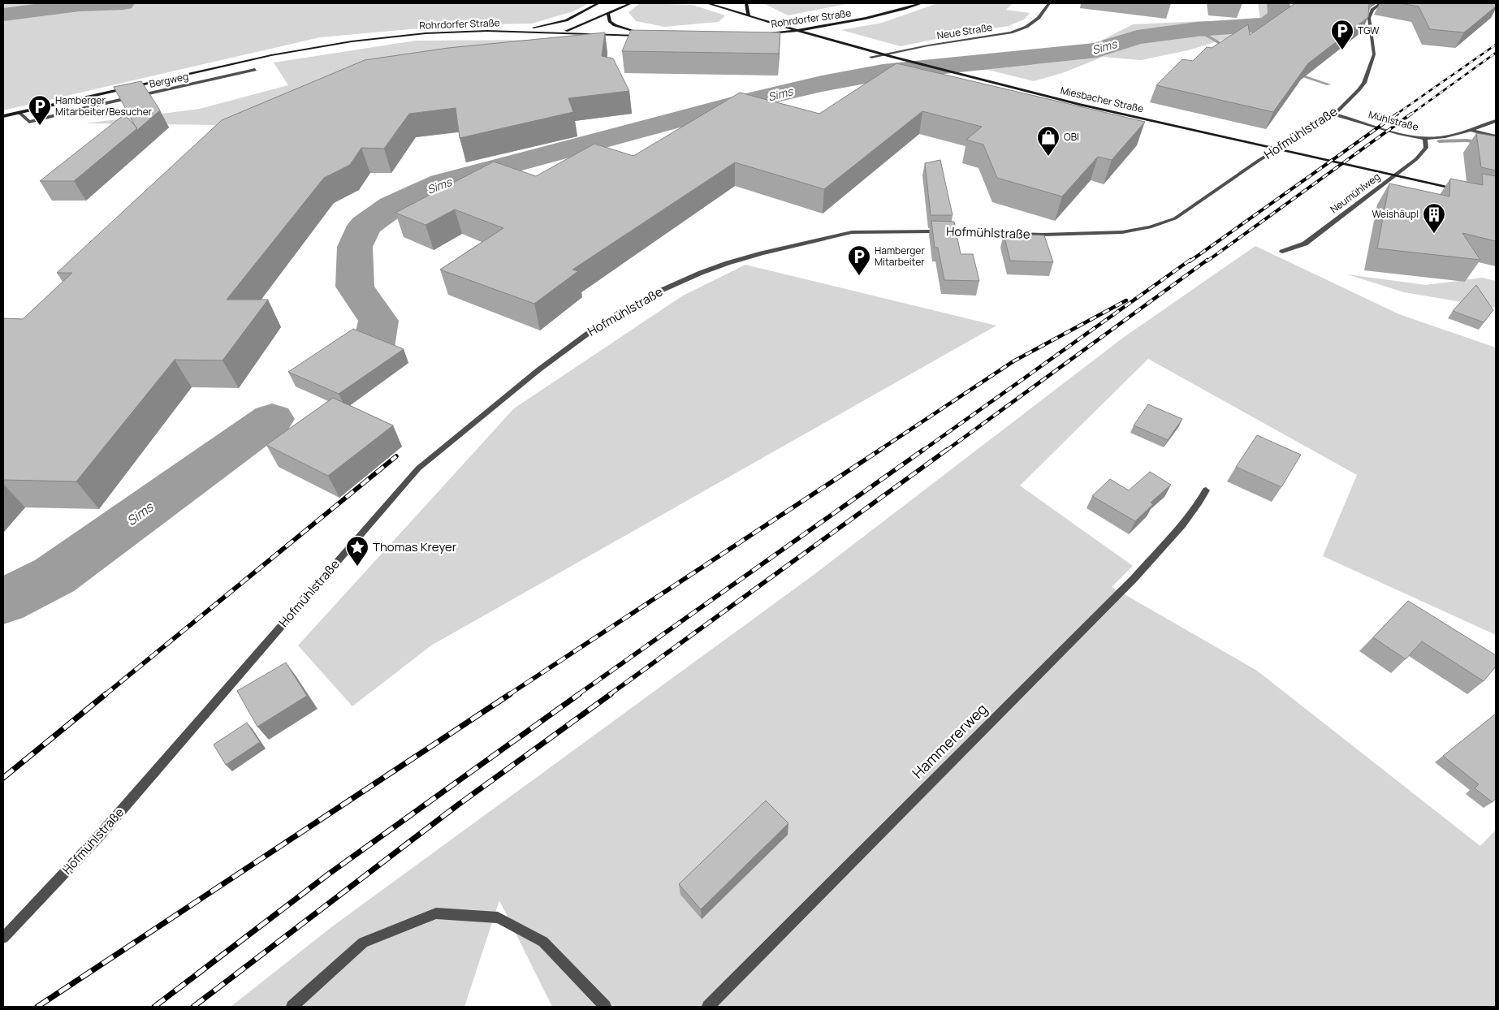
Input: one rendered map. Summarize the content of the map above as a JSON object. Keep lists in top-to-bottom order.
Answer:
{
  "streets": {
    "main road": ["Rohrdorfer Straße", "Miesbacher Straße"],
    "street": [
      "Neue Straße",
      "Bergweg",
      "Mühlstraße",
      "Hofmühlstraße",
      "Neumühlweg",
      "Hammererweg"
    ]
  },
  "crossings": [
    ["Rohrdorfer Straße", "Bergweg"],
    ["Mühlstraße", "Hofmühlstraße"],
    ["Mühlstraße", "Neumühlweg"]
  ],
  "water": ["Sims"],
  "places": {
    "parking": ["TGW", "Hamberger Mitarbeiter/Besucher", "Hamberger Mitarbeiter"],
    "shop": ["OBI"],
    "building": ["Weishäupl"],
    "place": ["Thomas Kreyer"]
  }
}
